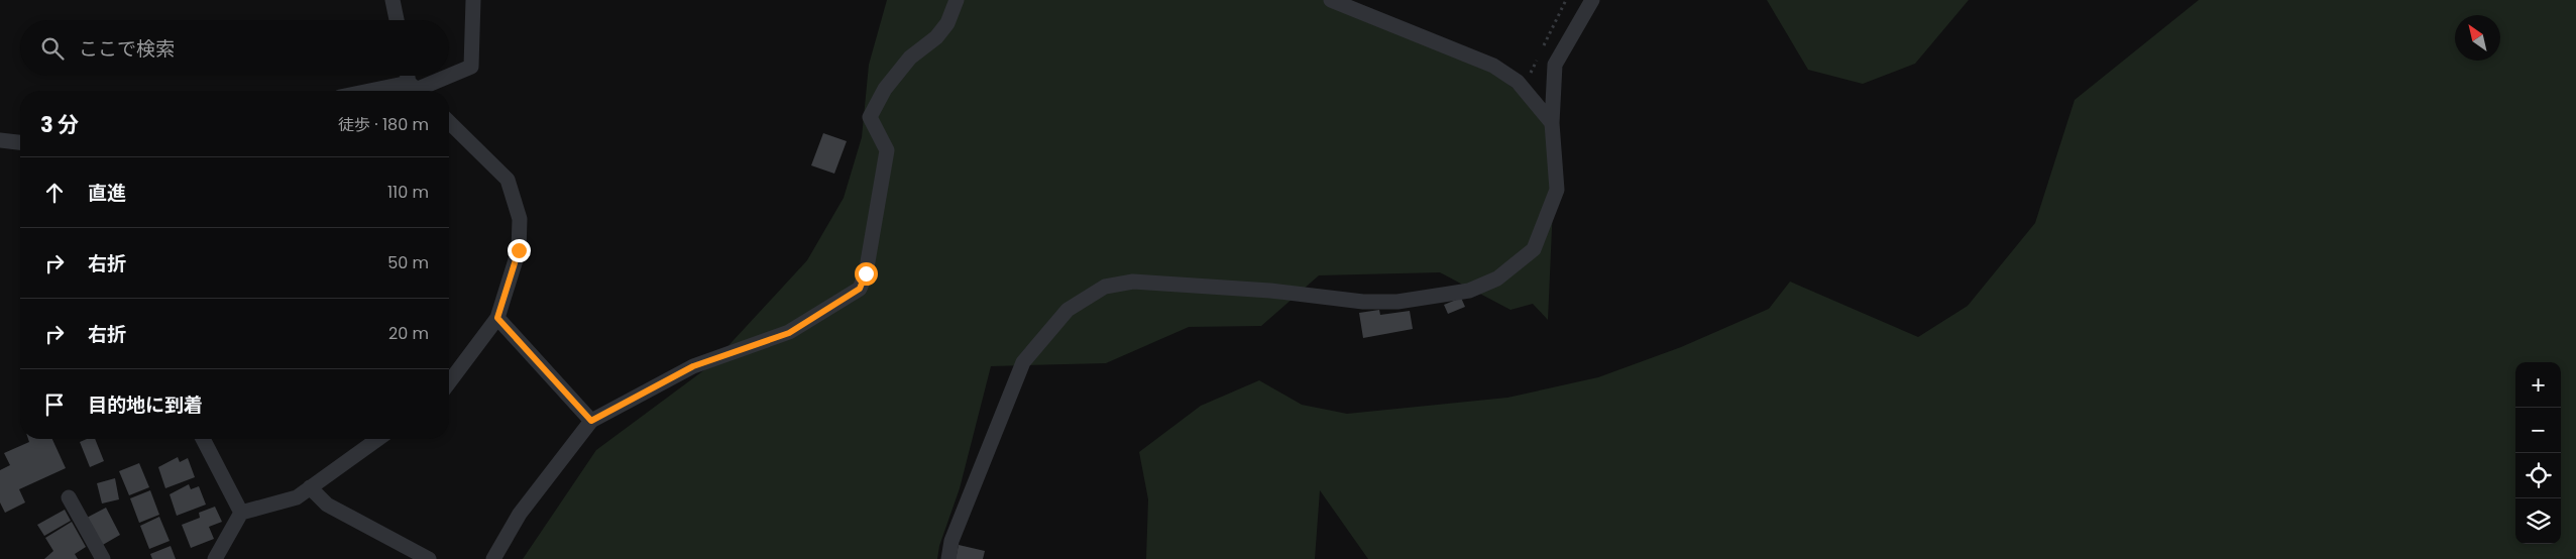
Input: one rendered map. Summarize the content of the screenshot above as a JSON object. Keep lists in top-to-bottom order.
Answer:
{
  "north": "top left",
  "page": {
    "search": "ここで検索",
    "heading": ["3 分", "徒歩 · 180 m"],
    "list": [
      ["直進", "110 m"],
      ["右折", "50 m"],
      ["右折", "20 m"],
      "目的地に到着"
    ],
    "map_buttons": ["+", "−"]
  }
}
